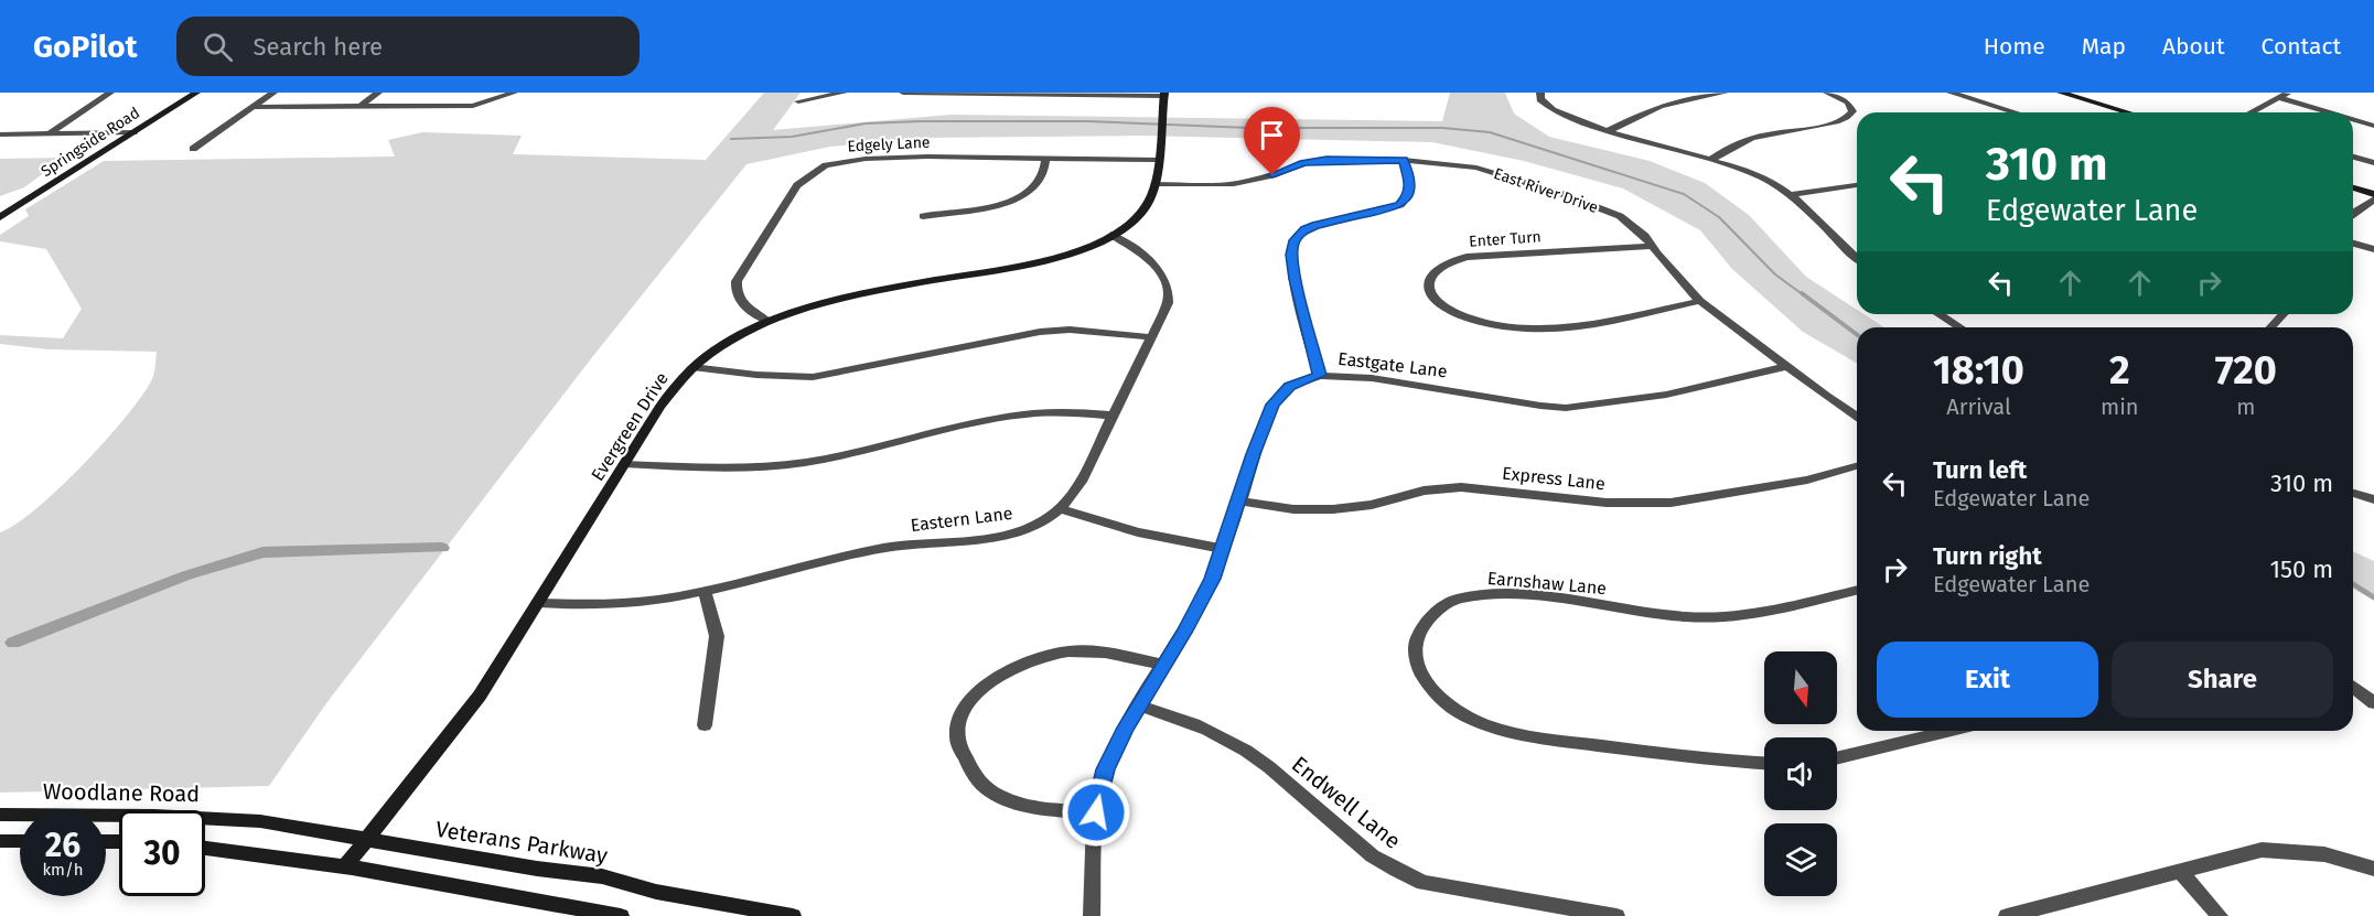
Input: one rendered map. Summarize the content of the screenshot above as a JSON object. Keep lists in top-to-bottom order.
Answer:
{
  "streets": {
    "street": [
      "Springside Road",
      "Edgely Lane",
      "East River Drive",
      "Enter Turn",
      "Eastgate Lane",
      "Evergreen Drive",
      "Express Lane",
      "Eastern Lane",
      "Earnshaw Lane",
      "Woodlane Road",
      "Endwell Lane",
      "Veterans Parkway"
    ]
  },
  "crossings": [
    ["Edgely Lane", "Evergreen Drive"],
    ["East River Drive", "Enter Turn"],
    ["East River Drive", "Eastgate Lane"],
    ["East River Drive", "Evergreen Drive"],
    ["Eastgate Lane", "Express Lane"],
    ["Eastgate Lane", "Endwell Lane"],
    ["Evergreen Drive", "Eastern Lane"],
    ["Evergreen Drive", "Veterans Parkway"],
    ["Woodlane Road", "Veterans Parkway"]
  ],
  "north": "bottom",
  "page": {
    "header": "GoPilot",
    "search": "Search here",
    "nav": [
      "Home",
      "Map",
      "About",
      "Contact"
    ],
    "turn": ["310 m", "Edgewater Lane"],
    "eta": [
      "18:10",
      "Arrival",
      "2",
      "min",
      "720",
      "m"
    ],
    "list": [
      {
        "name": "Turn left",
        "note": "Edgewater Lane",
        "value": "310 m"
      },
      {
        "name": "Turn right",
        "note": "Edgewater Lane",
        "value": "150 m"
      }
    ],
    "buttons": ["Exit", "Share"],
    "speed": "26 km/h",
    "limit": "30"
  }
}
